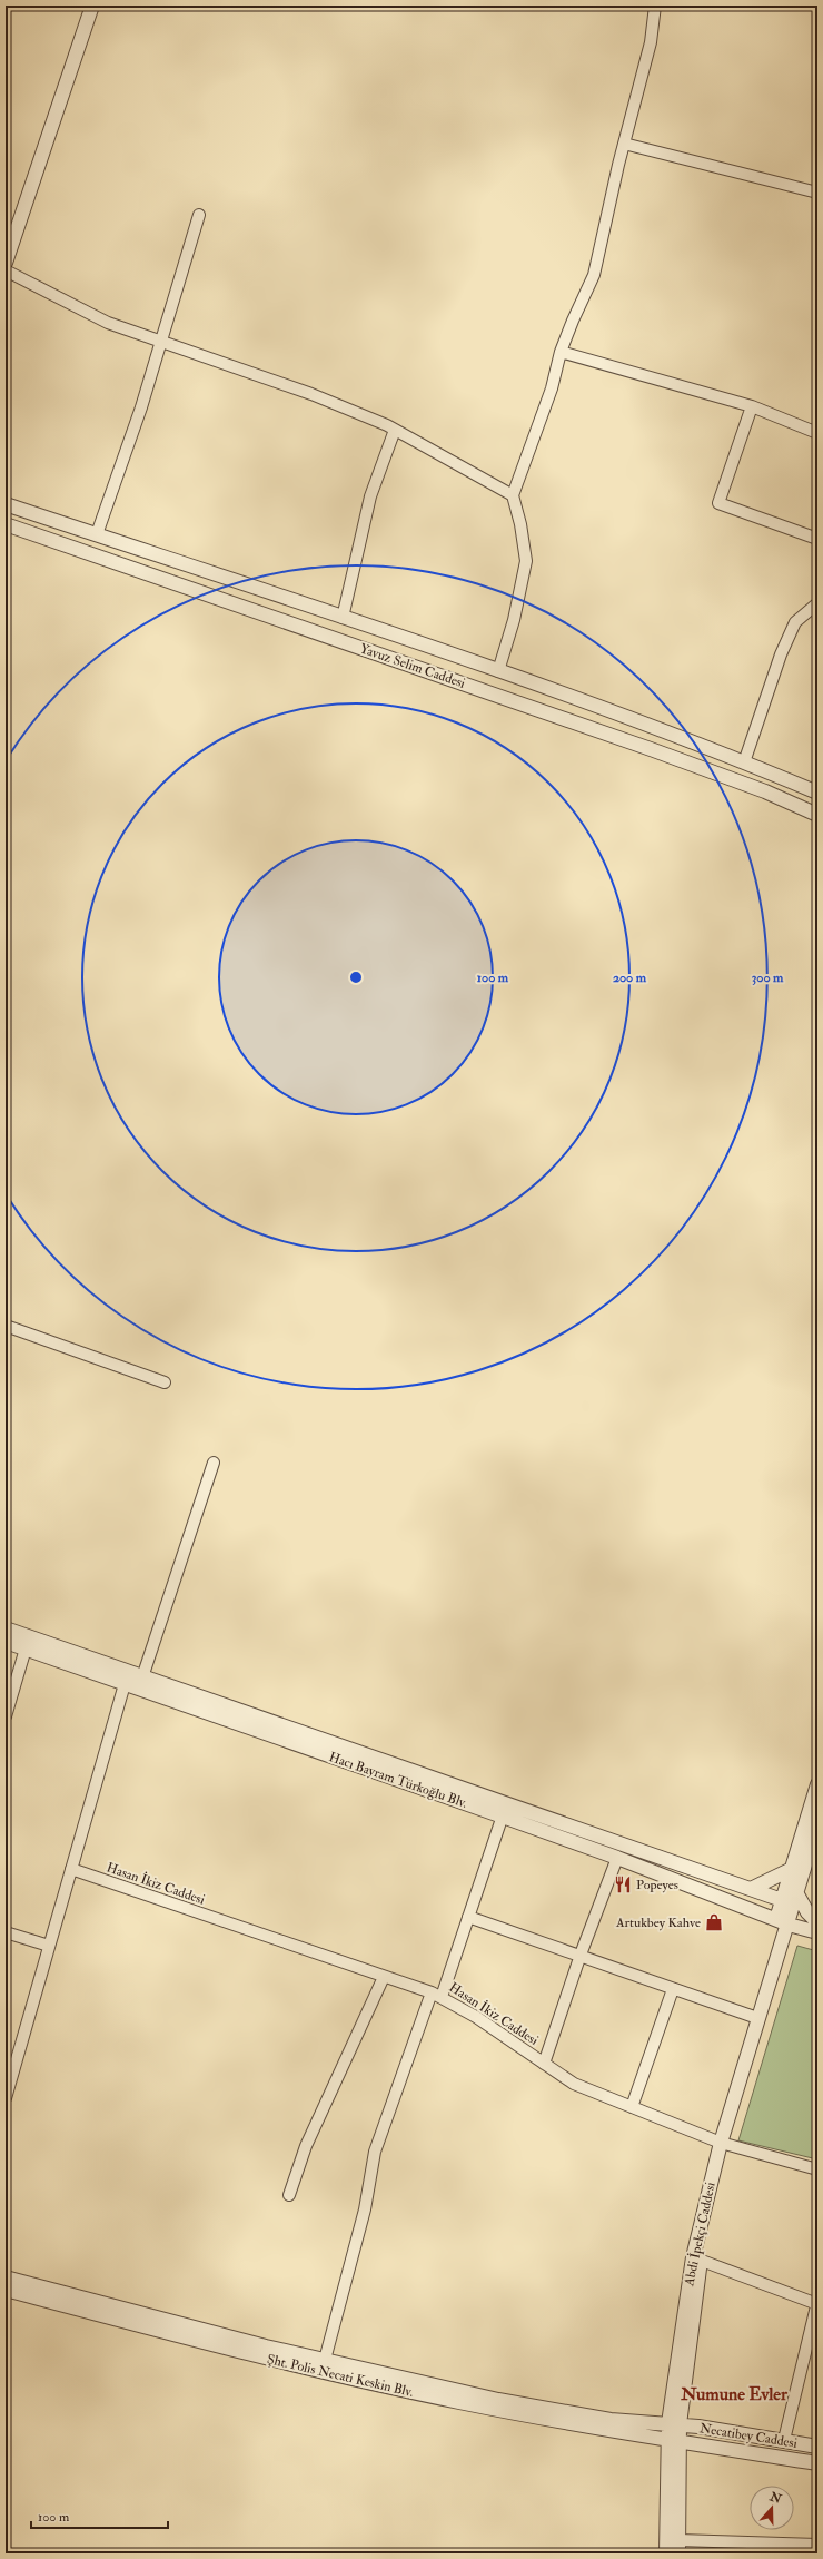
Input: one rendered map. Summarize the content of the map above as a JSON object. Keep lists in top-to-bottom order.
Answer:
{
  "streets": {
    "street": [
      "Yavuz Selim Caddesi",
      "Hacı Bayram Türkoğlu Blv.",
      "Hasan İkiz Caddesi",
      "Abdi İpekçi Caddesi",
      "Şht. Polis Necati Keskin Blv.",
      "Necatibey Caddesi"
    ]
  },
  "crossings": [
    ["Hacı Bayram Türkoğlu Blv.", "Abdi İpekçi Caddesi"],
    ["Hasan İkiz Caddesi", "Abdi İpekçi Caddesi"],
    ["Abdi İpekçi Caddesi", "Şht. Polis Necati Keskin Blv."],
    ["Abdi İpekçi Caddesi", "Necatibey Caddesi"],
    ["Şht. Polis Necati Keskin Blv.", "Necatibey Caddesi"]
  ],
  "districts": ["Numune Evler"],
  "places": {
    "restaurant": ["Popeyes"],
    "shop": ["Artukbey Kahve"]
  },
  "scale_bar": "100 m",
  "north": "top",
  "rings": ["100 m", "200 m", "300 m"]
}
